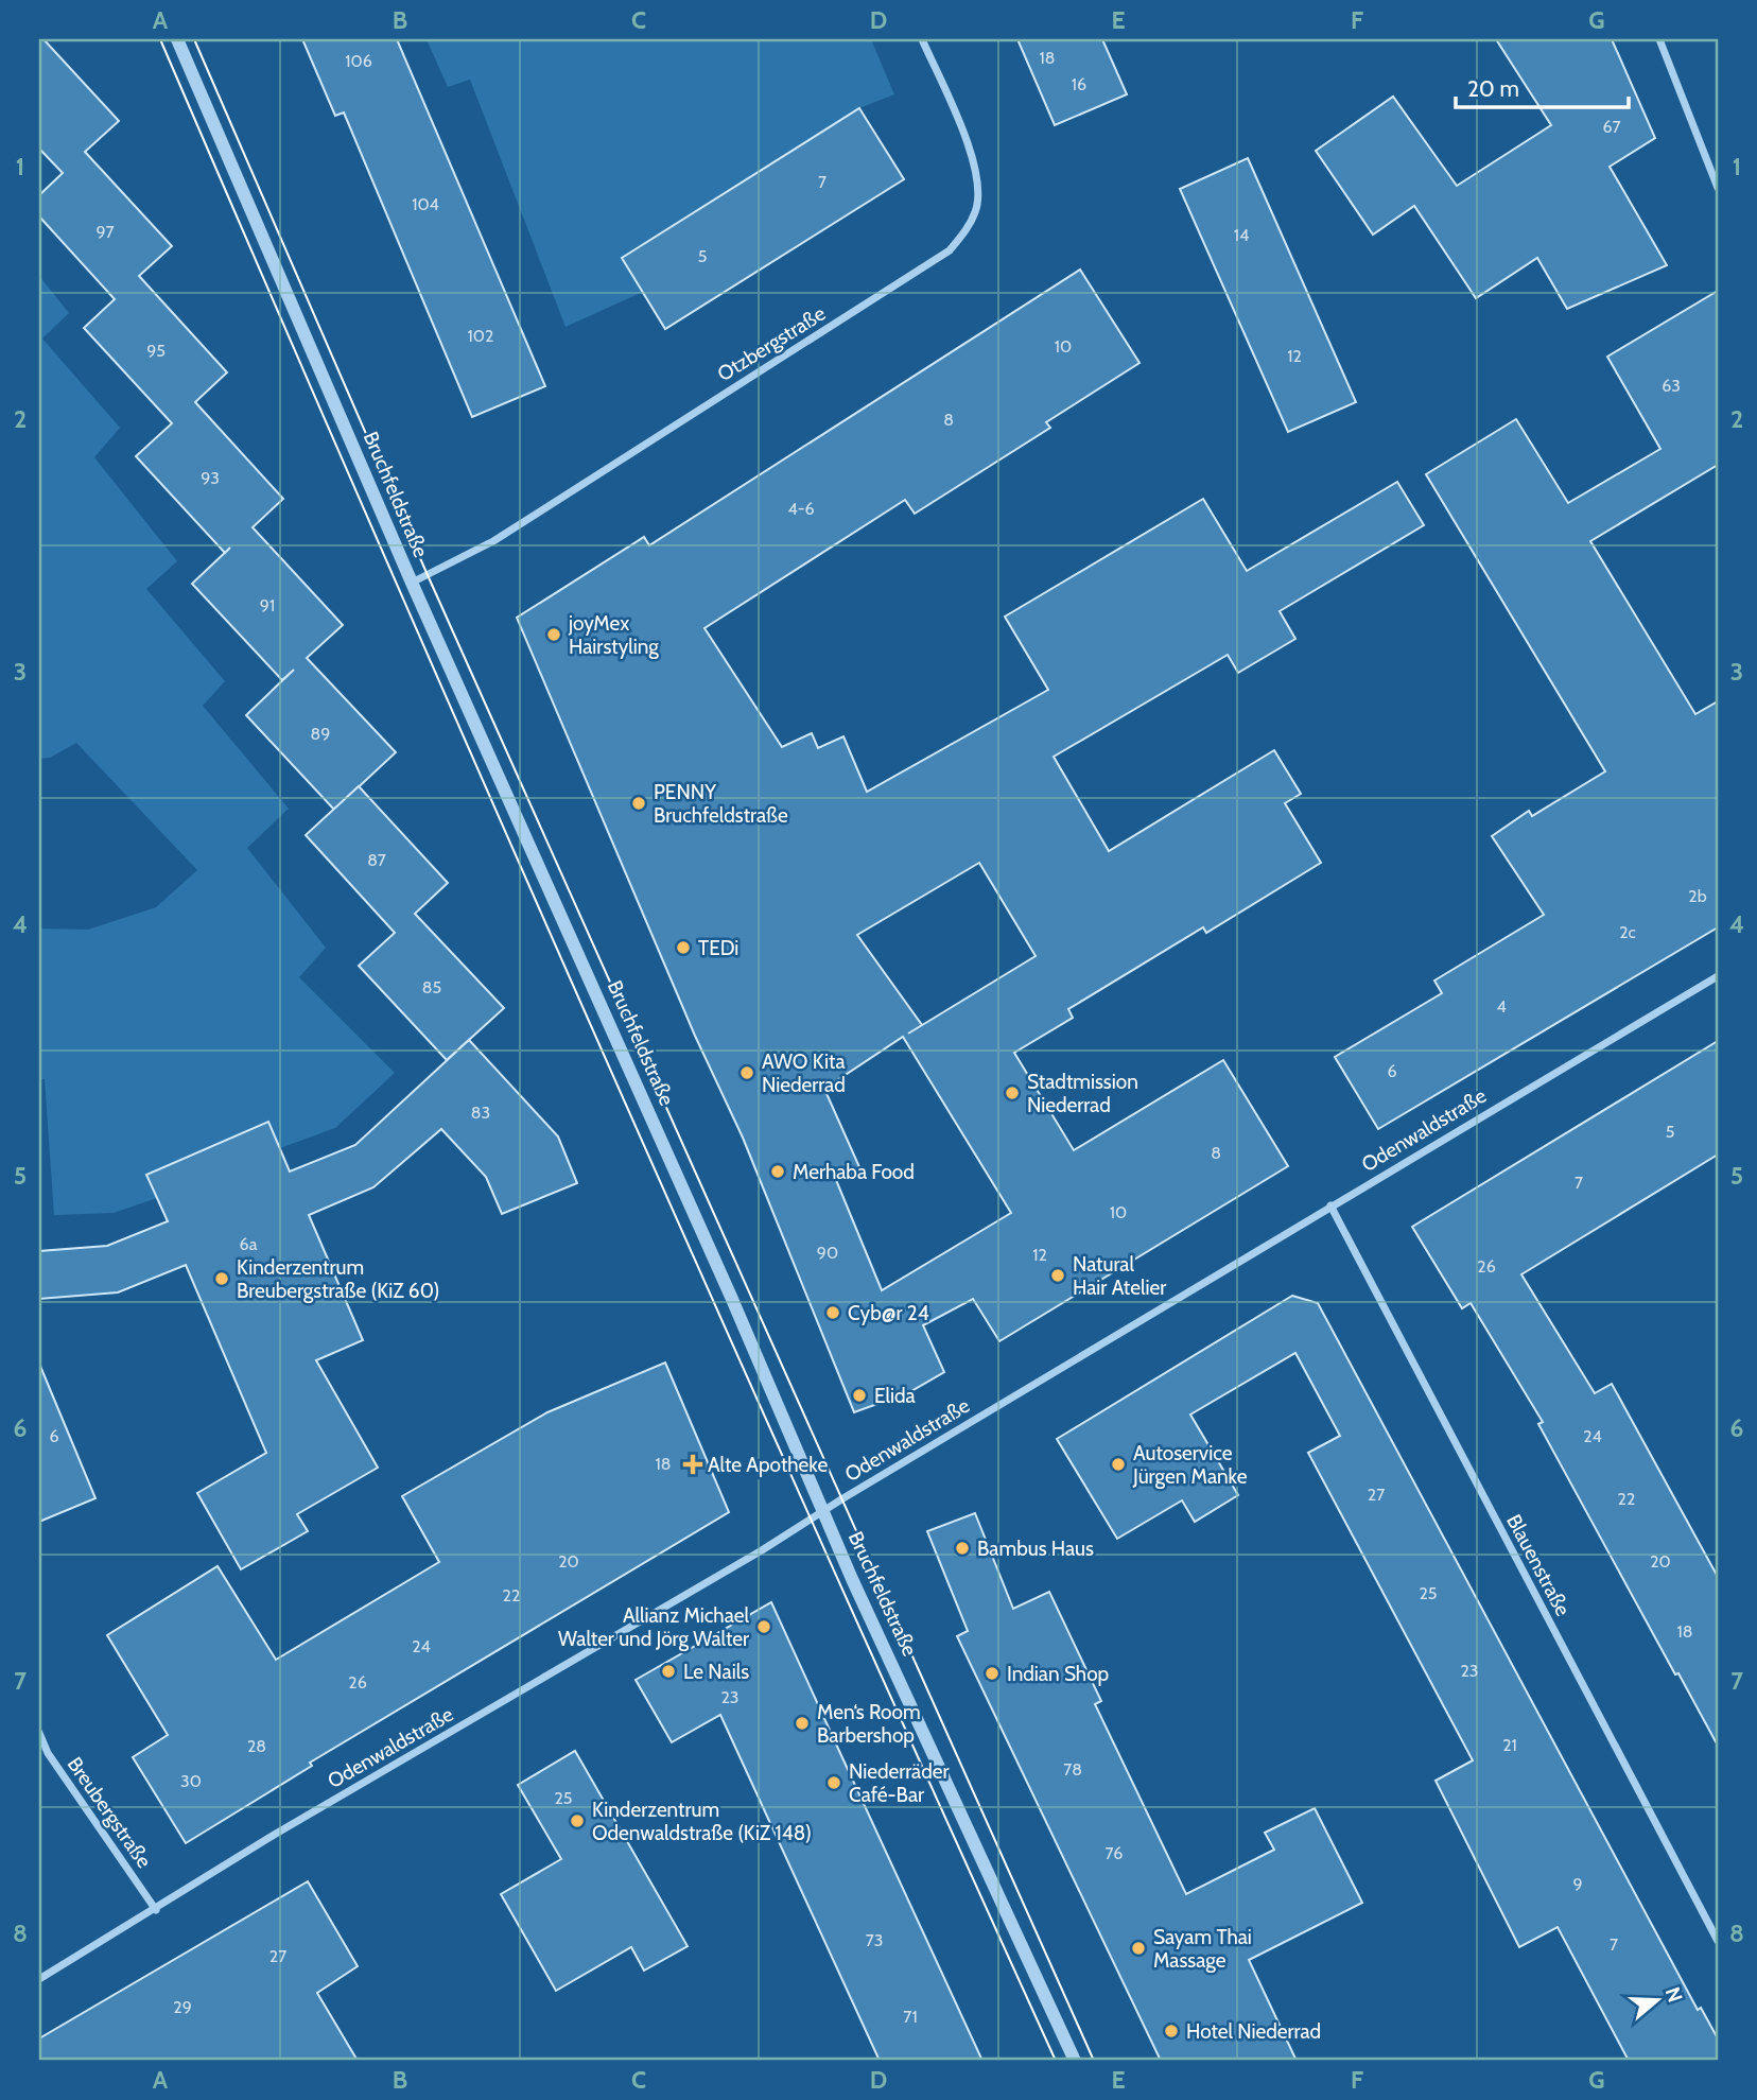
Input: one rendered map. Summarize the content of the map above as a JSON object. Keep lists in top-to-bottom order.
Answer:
{
  "streets": {
    "street": [
      "Otzbergstraße",
      "Bruchfeldstraße",
      "Odenwaldstraße",
      "Blauenstraße",
      "Breubergstraße"
    ]
  },
  "crossings": [
    ["Otzbergstraße", "Bruchfeldstraße"],
    ["Bruchfeldstraße", "Odenwaldstraße"],
    ["Odenwaldstraße", "Blauenstraße"],
    ["Odenwaldstraße", "Breubergstraße"]
  ],
  "places": {
    "other": [
      "joyMex Hairstyling",
      "PENNY Bruchfeldstraße",
      "TEDi",
      "AWO Kita Niederrad",
      "Stadtmission Niederrad",
      "Merhaba Food",
      "Natural Hair Atelier",
      "Kinderzentrum Breubergstraße (KiZ 60)",
      "Cyb@r 24",
      "Elida",
      "Autoservice Jürgen Manke",
      "Bambus Haus",
      "Allianz Michael Walter und Jörg Walter",
      "Le Nails",
      "Indian Shop",
      "Men‘s Room Barbershop",
      "Niederräder Café-Bar",
      "Kinderzentrum Odenwaldstraße (KiZ 148)",
      "Sayam Thai Massage",
      "Hotel Niederrad"
    ],
    "health": ["Alte Apotheke"]
  },
  "house_numbers": [
    "18",
    "106",
    "16",
    "67",
    "7",
    "104",
    "97",
    "14",
    "5",
    "102",
    "10",
    "95",
    "12",
    "63",
    "8",
    "93",
    "4-6",
    "91",
    "89",
    "87",
    "2b",
    "2c",
    "85",
    "4",
    "6",
    "83",
    "5",
    "8",
    "7",
    "10",
    "6a",
    "90",
    "12",
    "26",
    "6",
    "24",
    "18",
    "27",
    "22",
    "20",
    "20",
    "25",
    "22",
    "18",
    "24",
    "23",
    "26",
    "23",
    "21",
    "28",
    "78",
    "30",
    "25",
    "76",
    "9",
    "73",
    "7",
    "27",
    "29",
    "71"
  ],
  "scale_bar": "20 m",
  "north": "right",
  "grid": {
    "columns": [
      "A",
      "B",
      "C",
      "D",
      "E",
      "F",
      "G"
    ],
    "rows": [
      "1",
      "2",
      "3",
      "4",
      "5",
      "6",
      "7",
      "8"
    ]
  }
}
